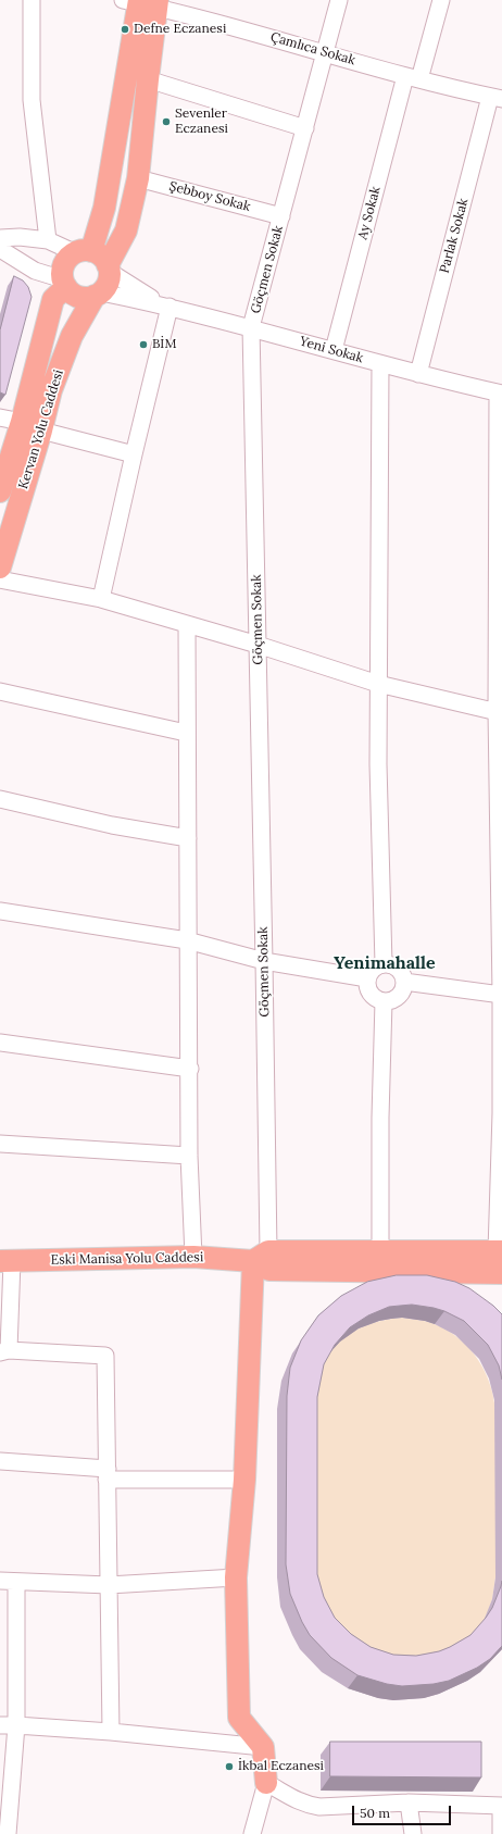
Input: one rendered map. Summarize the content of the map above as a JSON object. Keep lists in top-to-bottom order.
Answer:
{
  "streets": {
    "main road": ["Kervan Yolu Caddesi", "Eski Manisa Yolu Caddesi"],
    "street": [
      "Çamlıca Sokak",
      "Şebboy Sokak",
      "Ay Sokak",
      "Parlak Sokak",
      "Göçmen Sokak",
      "Yeni Sokak"
    ]
  },
  "crossings": [
    ["Çamlıca Sokak", "Ay Sokak"],
    ["Çamlıca Sokak", "Parlak Sokak"],
    ["Çamlıca Sokak", "Göçmen Sokak"],
    ["Şebboy Sokak", "Göçmen Sokak"],
    ["Ay Sokak", "Yeni Sokak"],
    ["Parlak Sokak", "Yeni Sokak"],
    ["Göçmen Sokak", "Yeni Sokak"],
    ["Göçmen Sokak", "Eski Manisa Yolu Caddesi"],
    ["Yeni Sokak", "Kervan Yolu Caddesi"]
  ],
  "districts": ["Yenimahalle"],
  "places": [
    "Defne Eczanesi",
    "Sevenler Eczanesi",
    "BİM",
    "İkbal Eczanesi"
  ],
  "scale_bar": "50 m"
}
